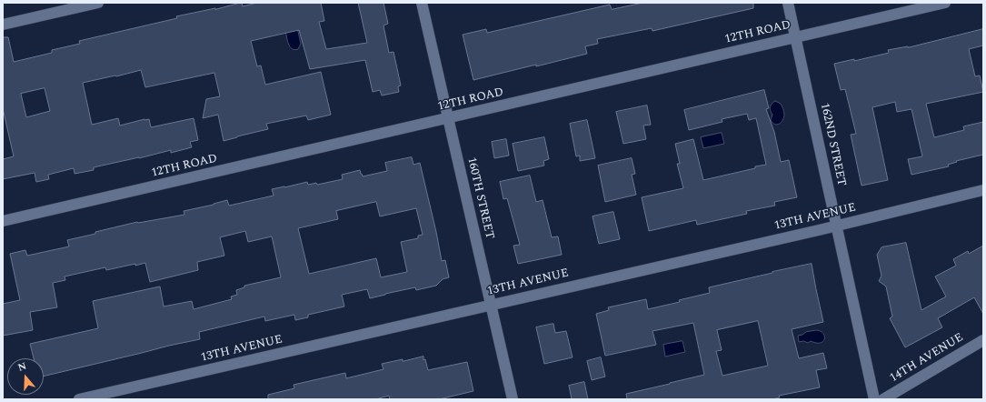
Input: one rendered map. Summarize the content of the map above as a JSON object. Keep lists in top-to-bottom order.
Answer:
{
  "streets": {
    "street": [
      "12TH ROAD",
      "162ND STREET",
      "160TH STREET",
      "13TH AVENUE",
      "14TH AVENUE"
    ]
  },
  "crossings": [
    ["12TH ROAD", "162ND STREET"],
    ["12TH ROAD", "160TH STREET"],
    ["162ND STREET", "13TH AVENUE"],
    ["160TH STREET", "13TH AVENUE"]
  ],
  "north": "top"
}
